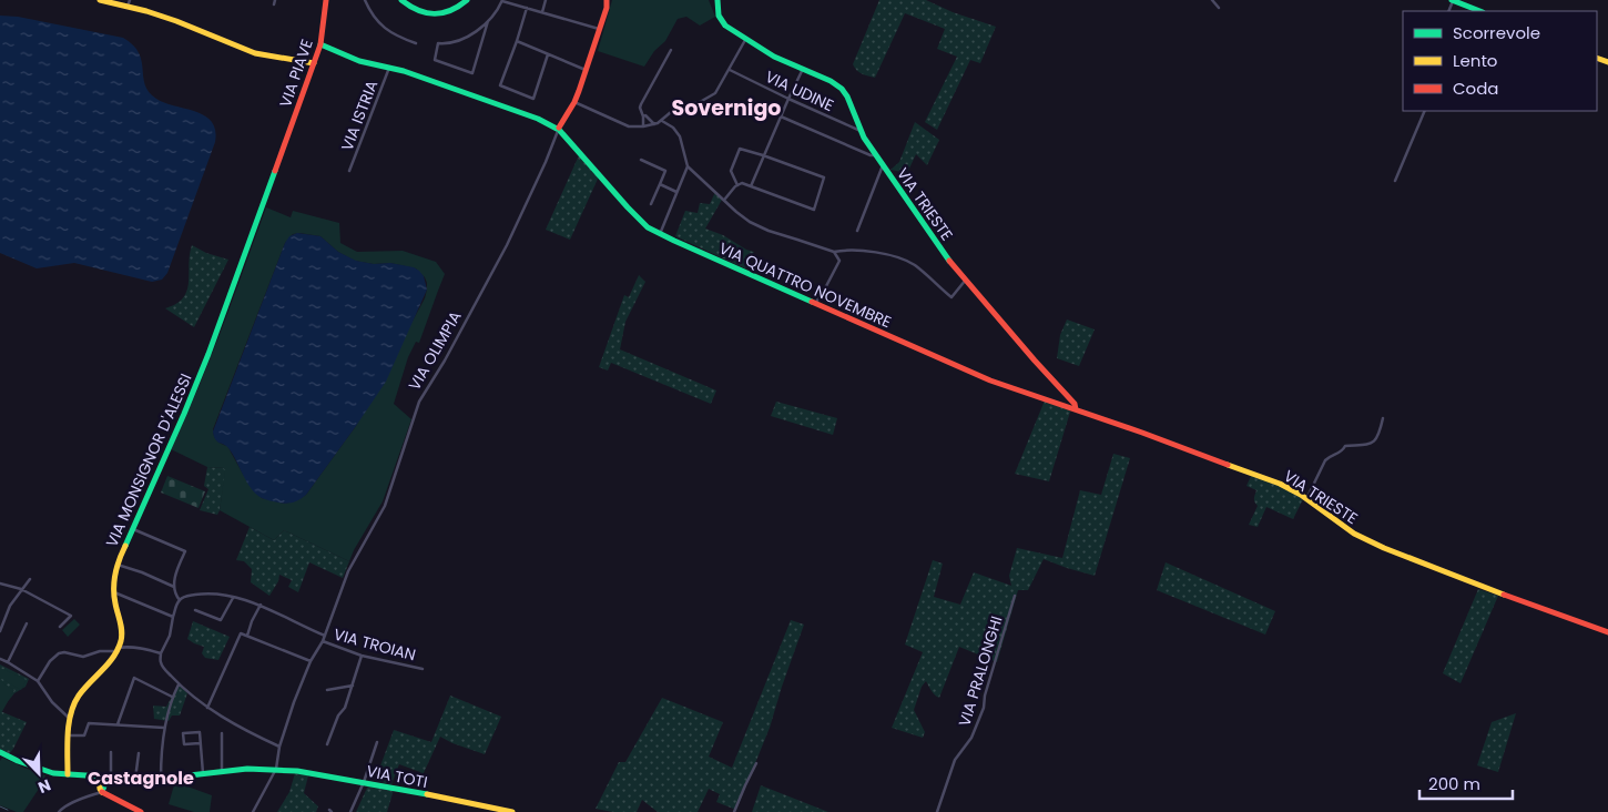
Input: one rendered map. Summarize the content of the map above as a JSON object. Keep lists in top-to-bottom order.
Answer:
{
  "streets": {
    "main road": [
      "VIA PIAVE",
      "VIA TRIESTE",
      "VIA QUATTRO NOVEMBRE",
      "VIA OLIMPIA",
      "VIA MONSIGNOR D'ALESSI",
      "VIA TOTI"
    ],
    "street": [
      "VIA UDINE",
      "VIA ISTRIA",
      "VIA TROIAN",
      "VIA PRALONGHI"
    ]
  },
  "crossings": [
    ["VIA PIAVE", "VIA QUATTRO NOVEMBRE"],
    ["VIA PIAVE", "VIA MONSIGNOR D'ALESSI"],
    ["VIA UDINE", "VIA TRIESTE"],
    ["VIA ISTRIA", "VIA QUATTRO NOVEMBRE"],
    ["VIA TRIESTE", "VIA QUATTRO NOVEMBRE"],
    ["VIA QUATTRO NOVEMBRE", "VIA OLIMPIA"],
    ["VIA OLIMPIA", "VIA TROIAN"],
    ["VIA OLIMPIA", "VIA TOTI"]
  ],
  "districts": ["Sovernigo", "Castagnole"],
  "legend": ["Scorrevole", "Lento", "Coda"],
  "scale_bar": "200 m",
  "north": "bottom right"
}
